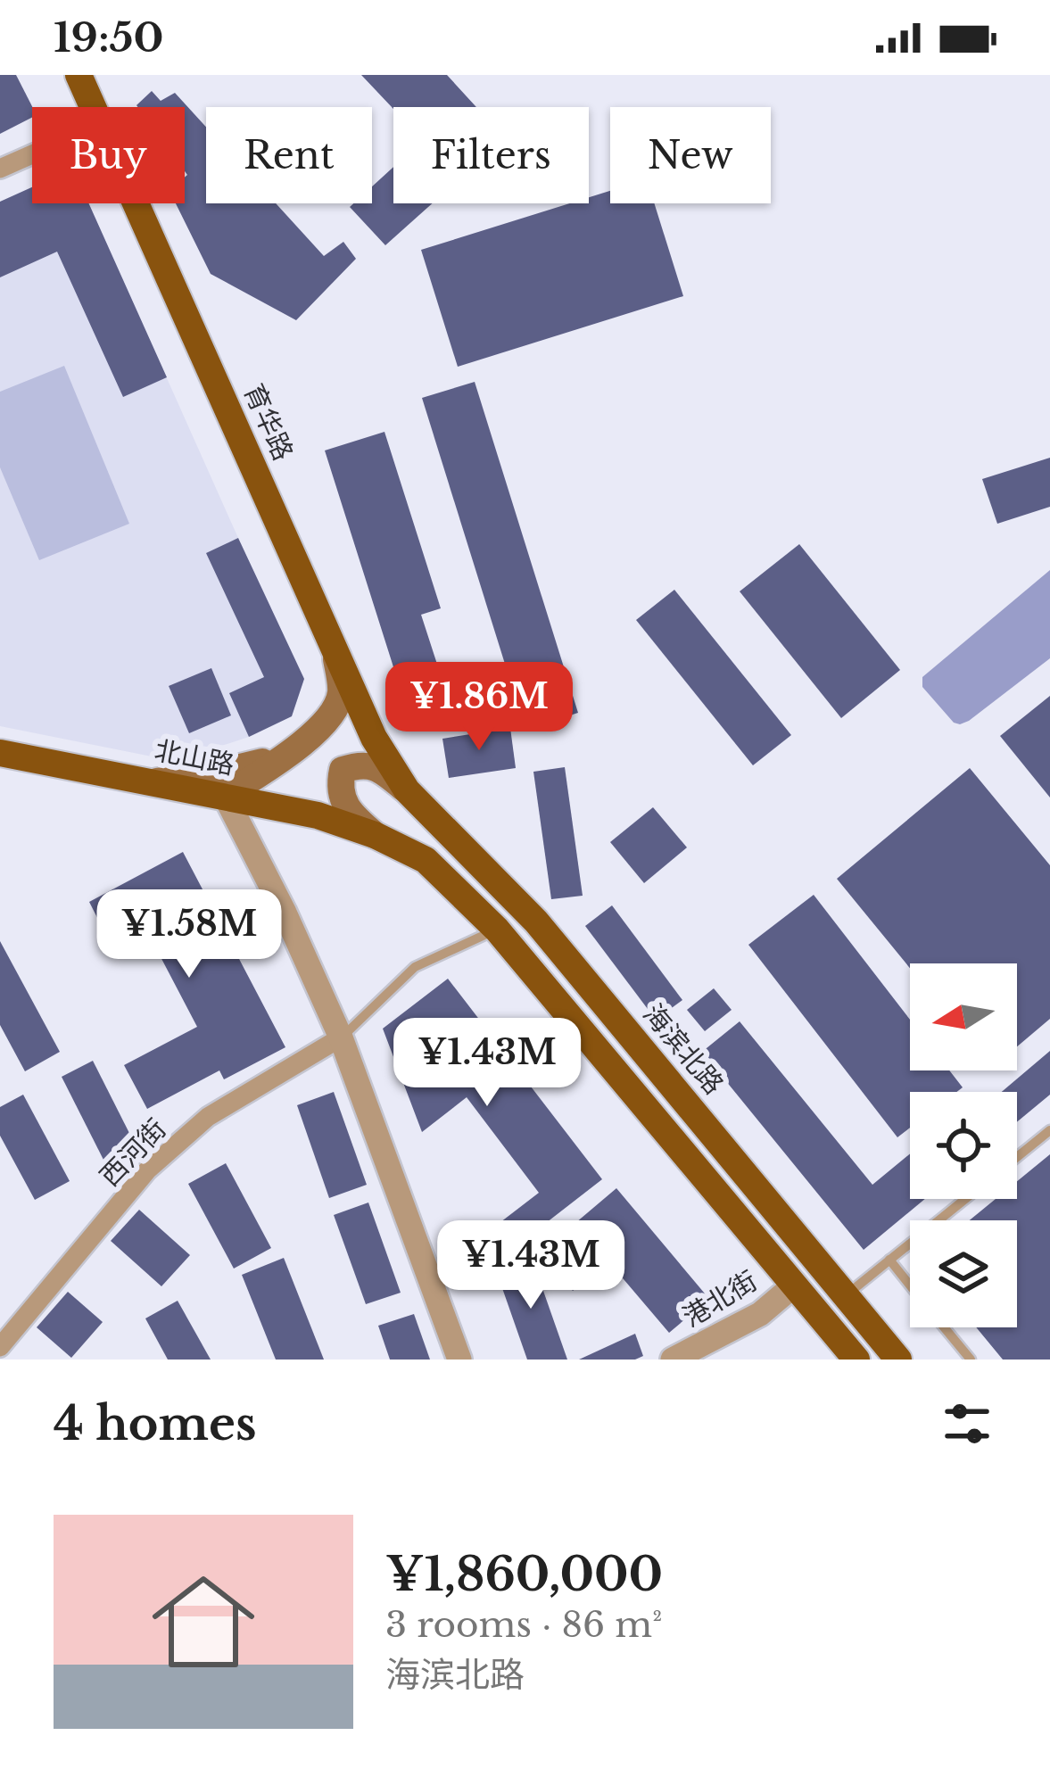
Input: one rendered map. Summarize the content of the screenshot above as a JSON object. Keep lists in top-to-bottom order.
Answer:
{
  "streets": {
    "main road": ["育华路", "北山路", "海滨北路"],
    "street": ["西河街", "港北街"]
  },
  "crossings": [
    ["育华路", "海滨北路"]
  ],
  "north": "left",
  "page": {
    "status": "19:50",
    "chip": [
      "Buy",
      "Rent",
      "Filters",
      "New"
    ],
    "price": [
      "¥1.86M",
      "¥1.58M",
      "¥1.43M",
      "¥1.43M"
    ],
    "heading": "4 homes",
    "list": [
      {
        "name": "¥1,860,000",
        "note": "3 rooms · 86 m² · 海滨北路"
      }
    ]
  }
}
